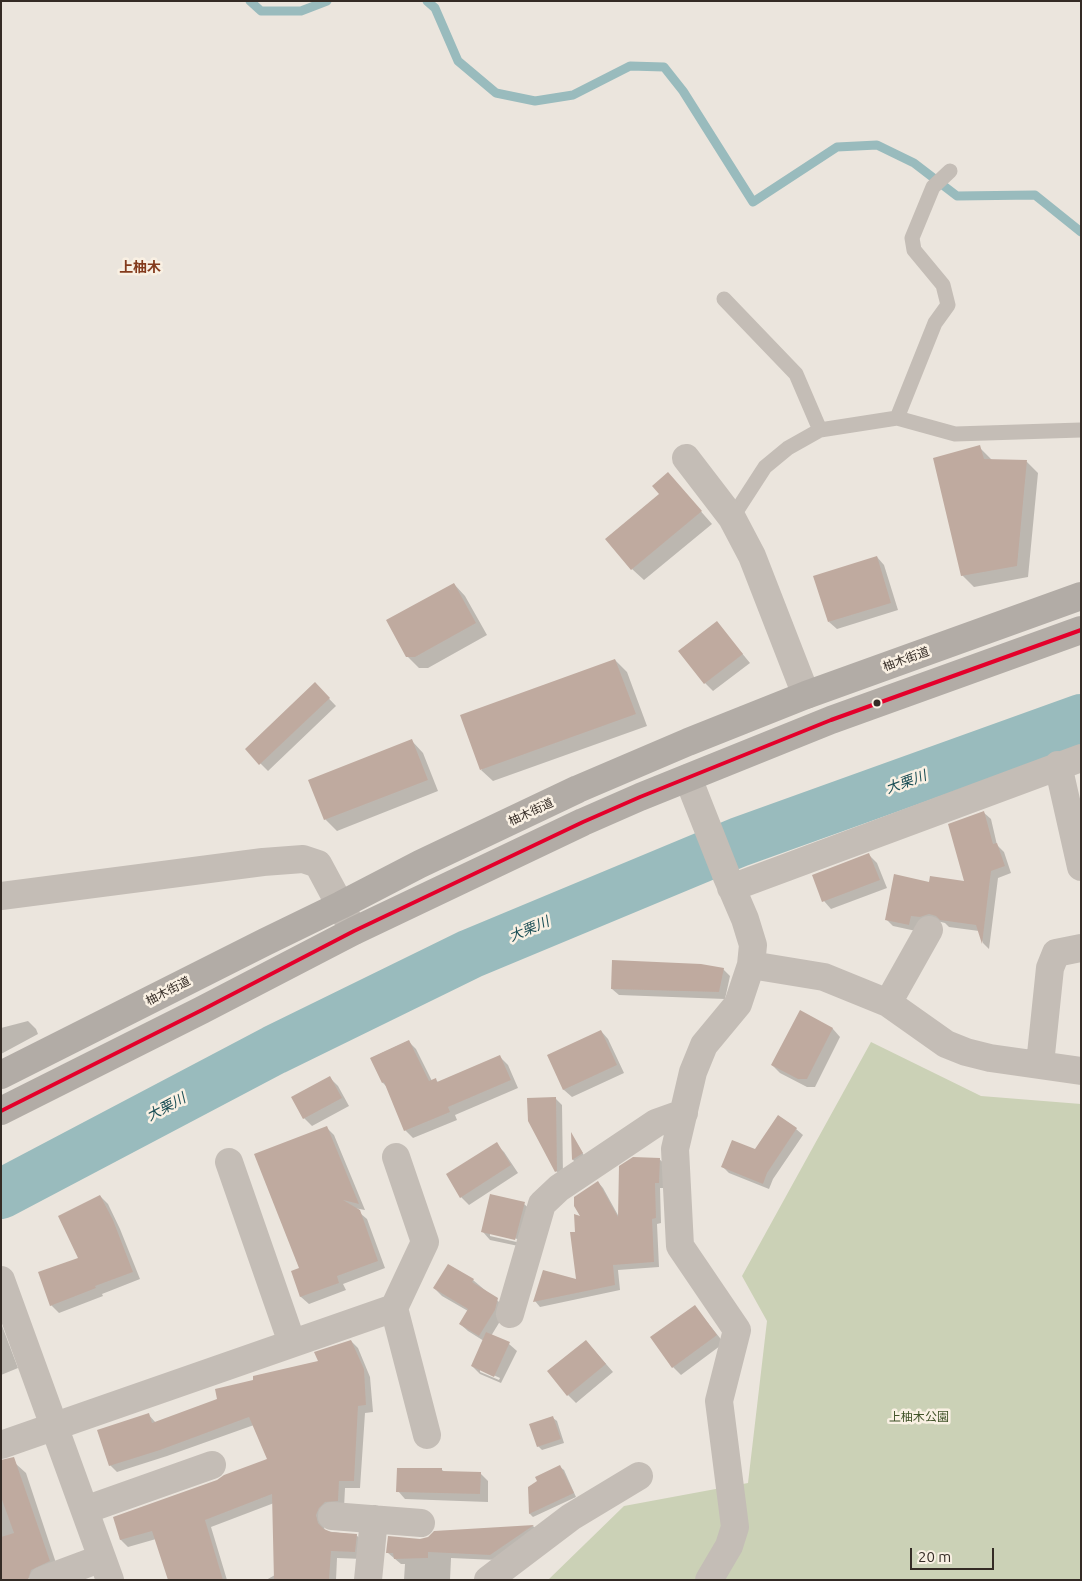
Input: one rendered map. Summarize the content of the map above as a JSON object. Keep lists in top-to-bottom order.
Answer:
{
  "streets": {
    "main road": ["柚木街道"]
  },
  "districts": ["上柚木"],
  "water": ["大栗川"],
  "parks": ["上柚木公園"],
  "scale_bar": "20 m"
}
